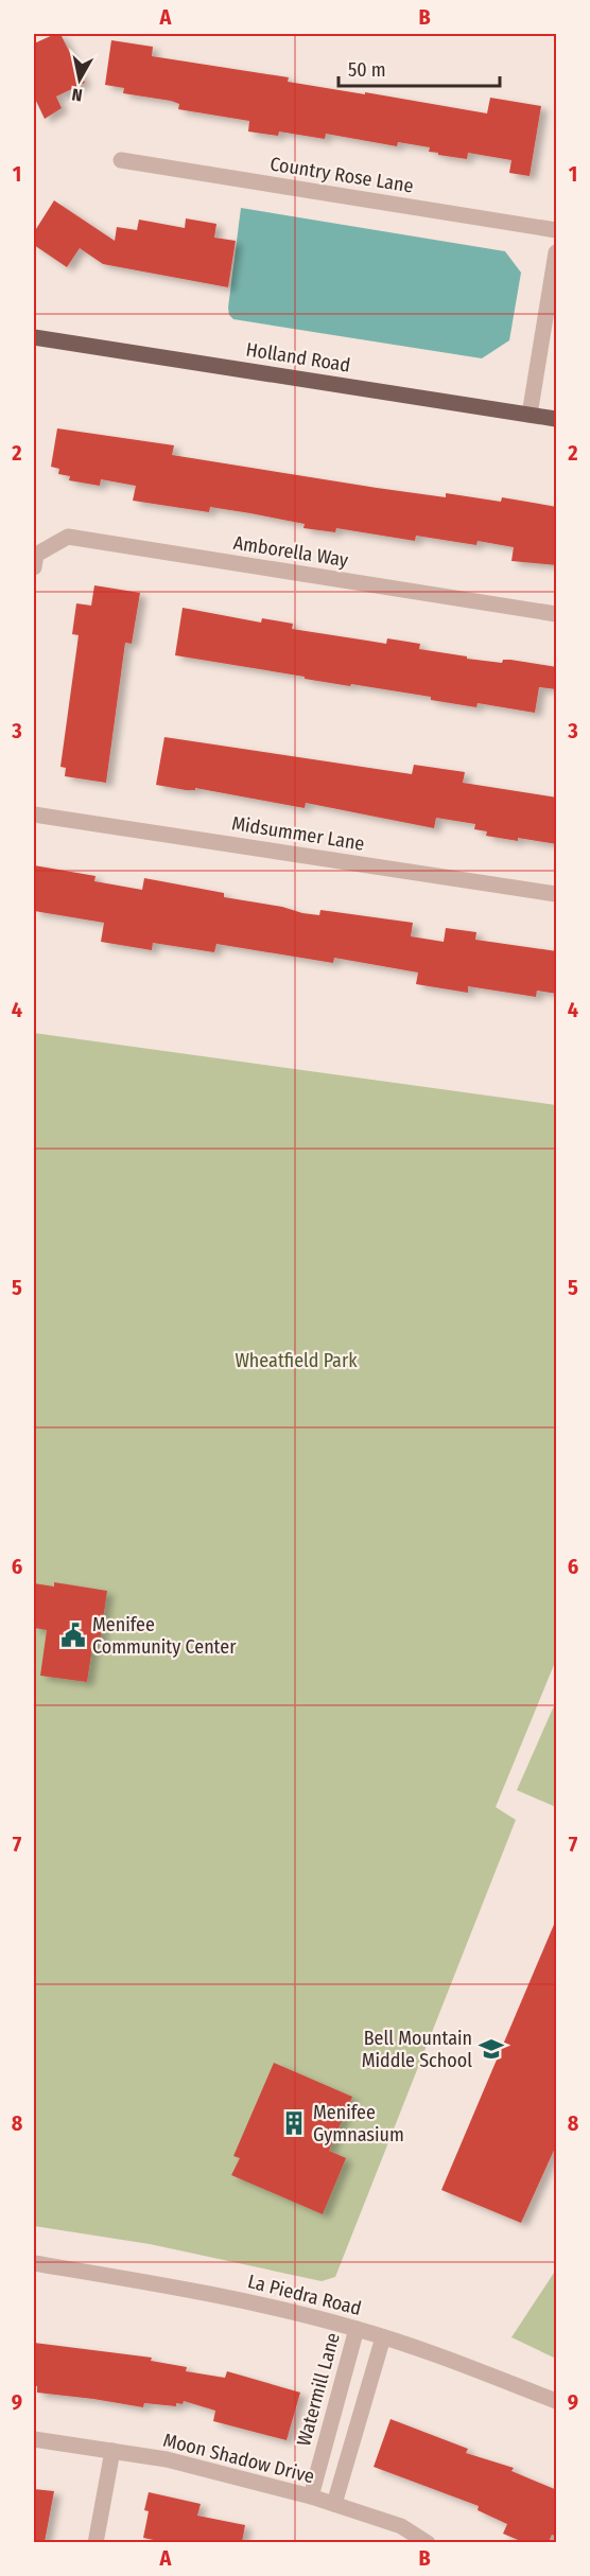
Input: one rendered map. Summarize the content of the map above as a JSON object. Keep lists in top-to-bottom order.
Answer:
{
  "streets": {
    "main road": ["Holland Road"],
    "street": [
      "Country Rose Lane",
      "Amborella Way",
      "Midsummer Lane",
      "La Piedra Road",
      "Watermill Lane",
      "Moon Shadow Drive"
    ]
  },
  "crossings": [
    ["La Piedra Road", "Watermill Lane"],
    ["Watermill Lane", "Moon Shadow Drive"]
  ],
  "parks": ["Wheatfield Park"],
  "places": {
    "public building": ["Menifee Community Center"],
    "school or university": ["Bell Mountain Middle School"],
    "building": ["Menifee Gymnasium"]
  },
  "scale_bar": "50 m",
  "north": "bottom",
  "grid": {
    "columns": ["A", "B"],
    "rows": [
      "1",
      "2",
      "3",
      "4",
      "5",
      "6",
      "7",
      "8",
      "9"
    ]
  }
}
